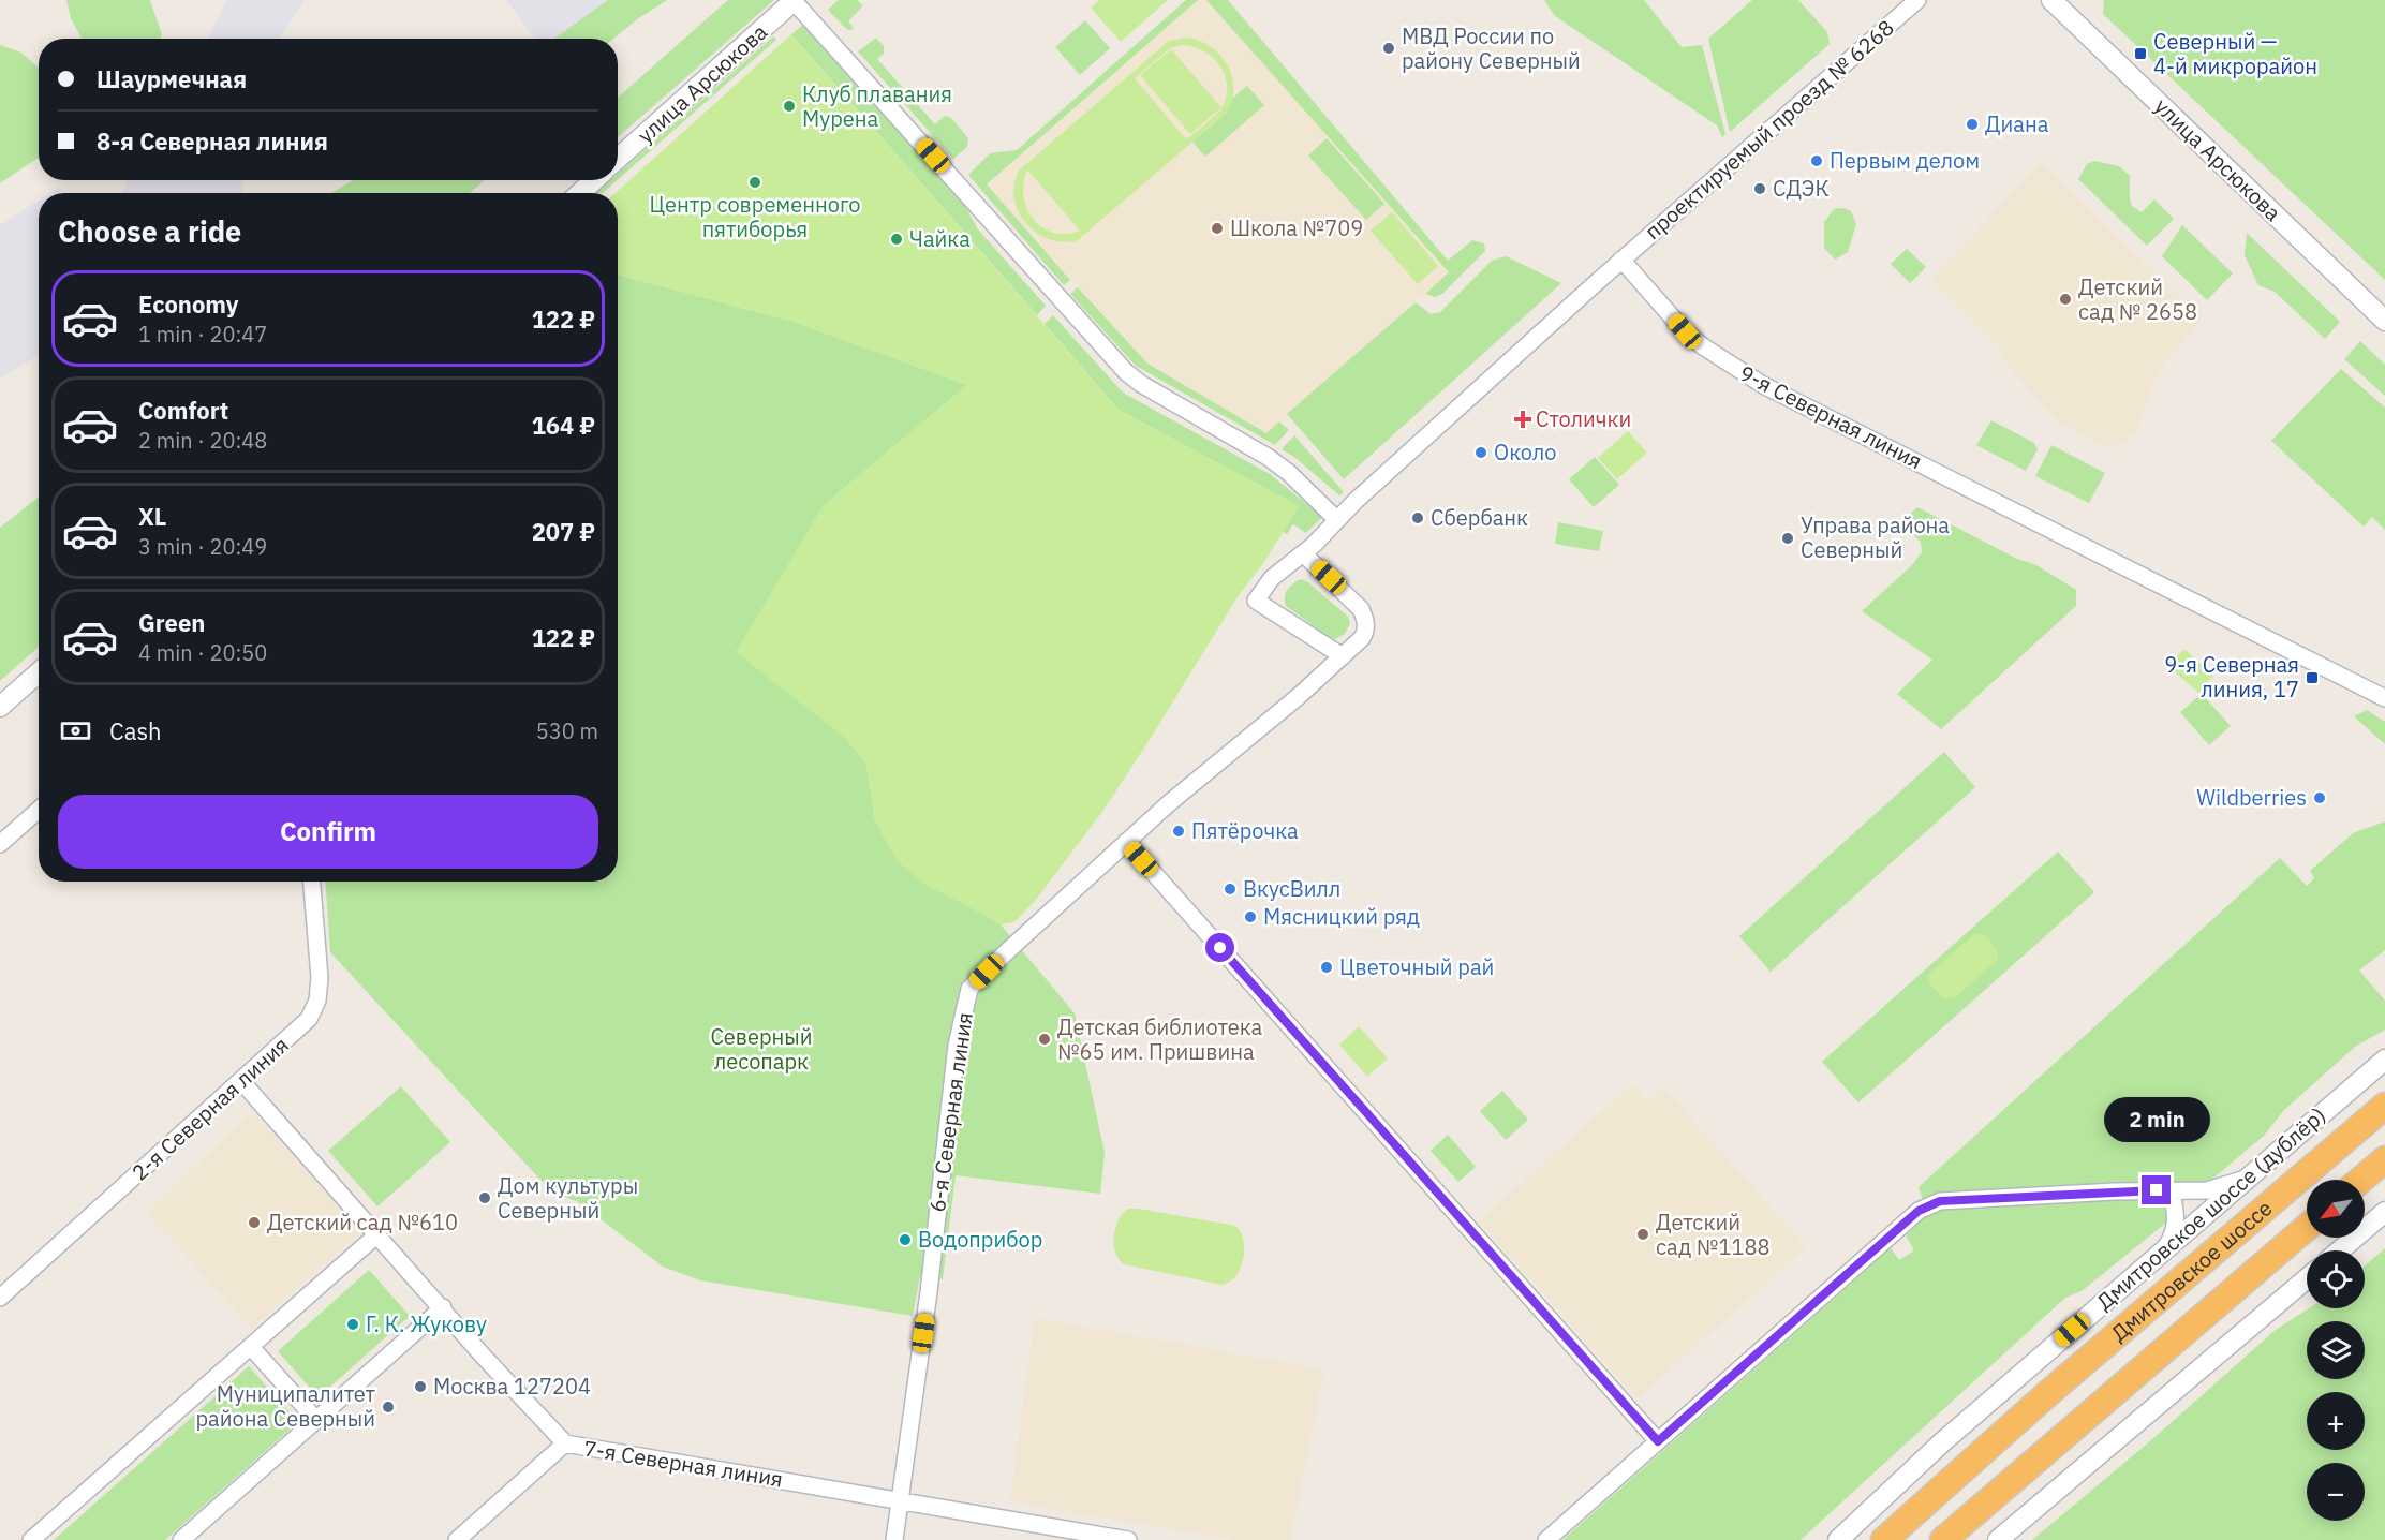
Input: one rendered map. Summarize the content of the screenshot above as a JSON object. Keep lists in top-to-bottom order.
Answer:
{
  "streets": {
    "highway": ["Дмитровское шоссе"],
    "street": [
      "улица Арсюкова",
      "проектируемый проезд № 6268",
      "9-я Северная линия",
      "2-я Северная линия",
      "6-я Северная линия",
      "Дмитровское шоссе (дублёр)",
      "7-я Северная линия"
    ]
  },
  "crossings": [
    ["проектируемый проезд № 6268", "9-я Северная линия"],
    ["2-я Северная линия", "7-я Северная линия"],
    ["6-я Северная линия", "7-я Северная линия"]
  ],
  "parks": ["Северный лесопарк"],
  "places": {
    "other": [
      "МВД России по району Северный",
      "Клуб плавания Мурена",
      "Диана",
      "Первым делом",
      "Центр современного пятиборья",
      "СДЭК",
      "Школа №709",
      "Чайка",
      "Детский сад № 2658",
      "Около",
      "Сбербанк",
      "Управа района Северный",
      "Wildberries",
      "Пятёрочка",
      "ВкусВилл",
      "Мясницкий ряд",
      "Цветочный рай",
      "Детская библиотека №65 им. Пришвина",
      "Дом культуры Северный",
      "Детский сад №610",
      "Детский сад №1188",
      "Водоприбор",
      "Г. К. Жукову",
      "Москва 127204",
      "Муниципалитет района Северный"
    ],
    "transit": ["Северный — 4-й микрорайон", "9-я Северная линия, 17"],
    "health": ["Столички"]
  },
  "north": "bottom left",
  "page": {
    "banner": ["Шаурмечная", "8-я Северная линия"],
    "heading": "Choose a ride",
    "list": [
      {
        "name": "Economy",
        "note": "1 min · 20:47",
        "value": "122 ₽"
      },
      {
        "name": "Comfort",
        "note": "2 min · 20:48",
        "value": "164 ₽"
      },
      {
        "name": "XL",
        "note": "3 min · 20:49",
        "value": "207 ₽"
      },
      {
        "name": "Green",
        "note": "4 min · 20:50",
        "value": "122 ₽"
      }
    ],
    "pay": ["Cash", "530 m"],
    "buttons": "Confirm",
    "bubble": "2 min",
    "map_buttons": ["+", "−"]
  }
}
